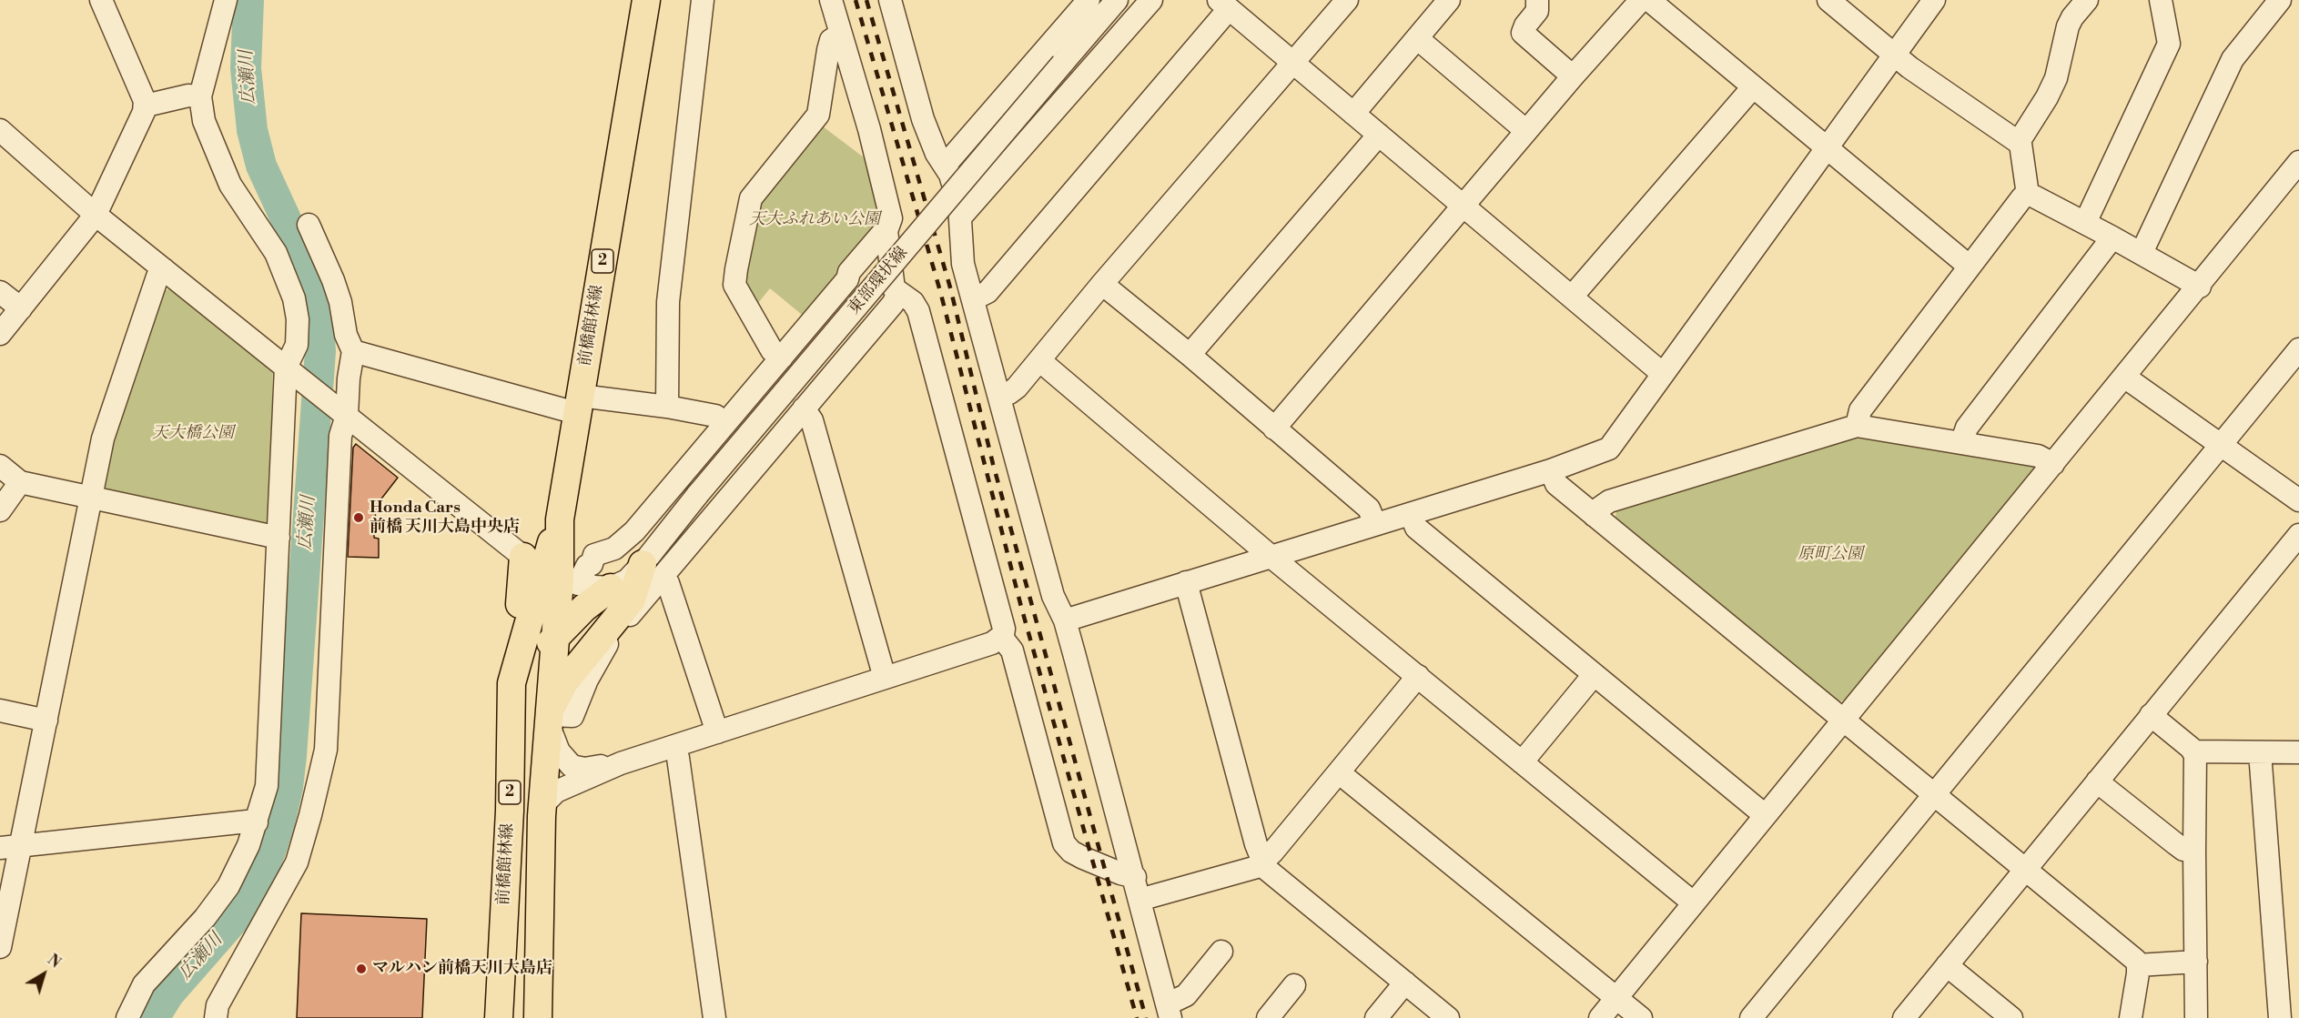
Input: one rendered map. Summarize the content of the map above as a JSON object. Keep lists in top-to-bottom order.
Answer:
{
  "streets": {
    "main road": ["2", "前橋館林線"],
    "street": ["東部環状線"]
  },
  "water": ["広瀬川"],
  "parks": ["天大ふれあい公園", "天大橋公園", "原町公園"],
  "places": ["Honda Cars 前橋 天川大島中央店", "マルハン前橋天川大島店"],
  "north": "top right"
}
